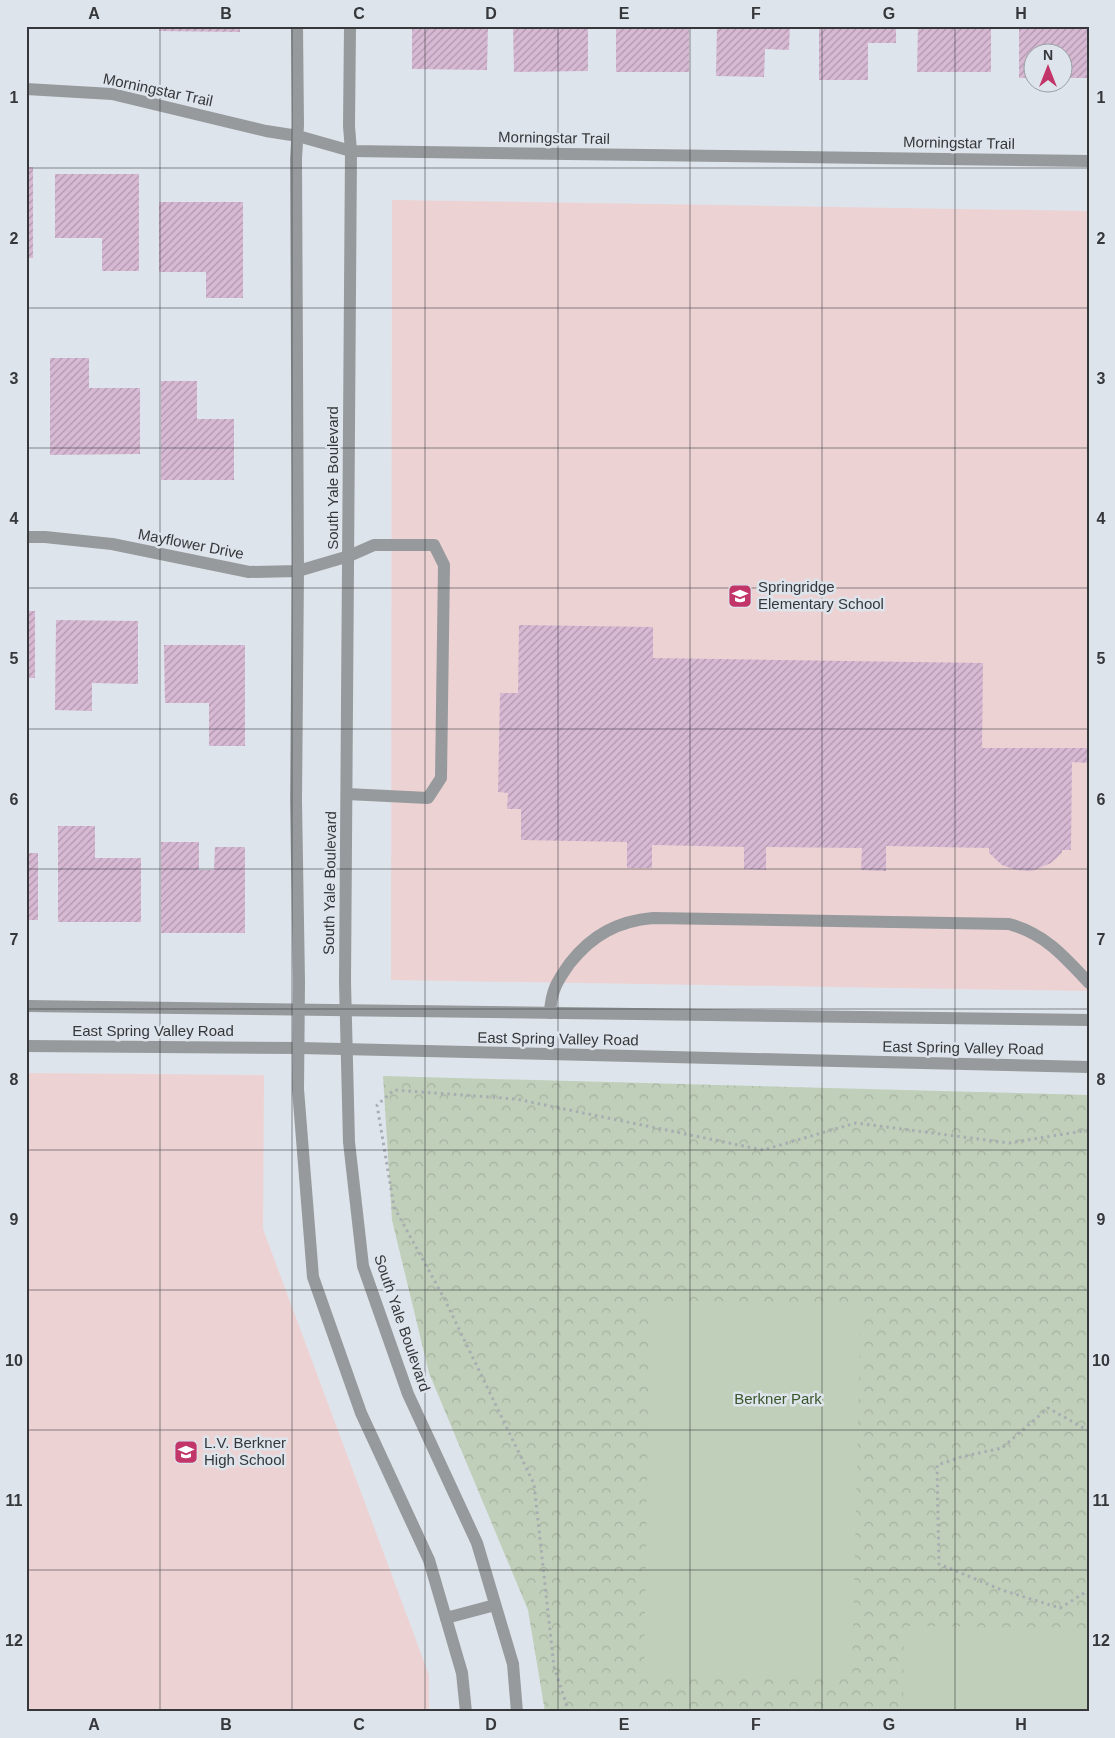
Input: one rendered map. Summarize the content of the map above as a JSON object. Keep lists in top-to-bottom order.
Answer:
{
  "streets": {
    "street": [
      "Morningstar Trail",
      "South Yale Boulevard",
      "Mayflower Drive",
      "East Spring Valley Road"
    ]
  },
  "crossings": [
    ["Morningstar Trail", "South Yale Boulevard"],
    ["South Yale Boulevard", "Mayflower Drive"],
    ["South Yale Boulevard", "East Spring Valley Road"]
  ],
  "parks": ["Berkner Park"],
  "places": {
    "school or university": ["Springridge Elementary School", "L.V. Berkner High School"]
  },
  "north": "top",
  "grid": {
    "columns": [
      "A",
      "B",
      "C",
      "D",
      "E",
      "F",
      "G",
      "H"
    ],
    "rows": [
      "1",
      "2",
      "3",
      "4",
      "5",
      "6",
      "7",
      "8",
      "9",
      "10",
      "11",
      "12"
    ]
  }
}
